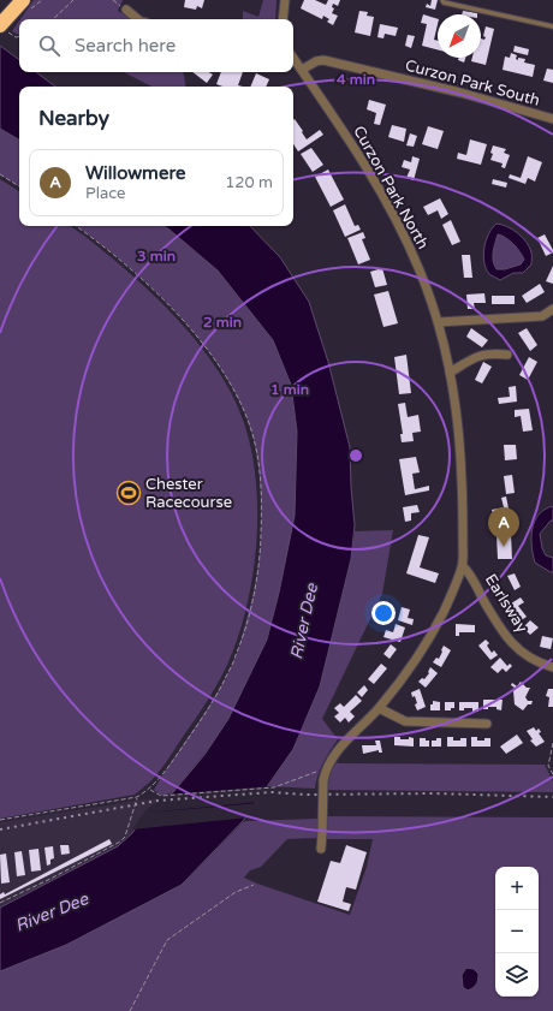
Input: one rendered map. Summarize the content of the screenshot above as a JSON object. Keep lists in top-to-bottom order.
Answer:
{
  "streets": {
    "street": ["Curzon Park South", "Curzon Park North", "Earlsway"]
  },
  "crossings": [
    ["Curzon Park South", "Curzon Park North"],
    ["Curzon Park North", "Earlsway"]
  ],
  "water": ["River Dee"],
  "places": {
    "sports": ["Chester Racecourse"]
  },
  "north": "bottom left",
  "page": {
    "search": "Search here",
    "heading": "Nearby",
    "list": [
      {
        "mark": "A",
        "name": "Willowmere",
        "note": "Place",
        "value": "120 m"
      }
    ],
    "pins": "A",
    "map_buttons": ["+", "−"]
  },
  "rings": [
    "4 min",
    "3 min",
    "2 min",
    "1 min"
  ]
}
